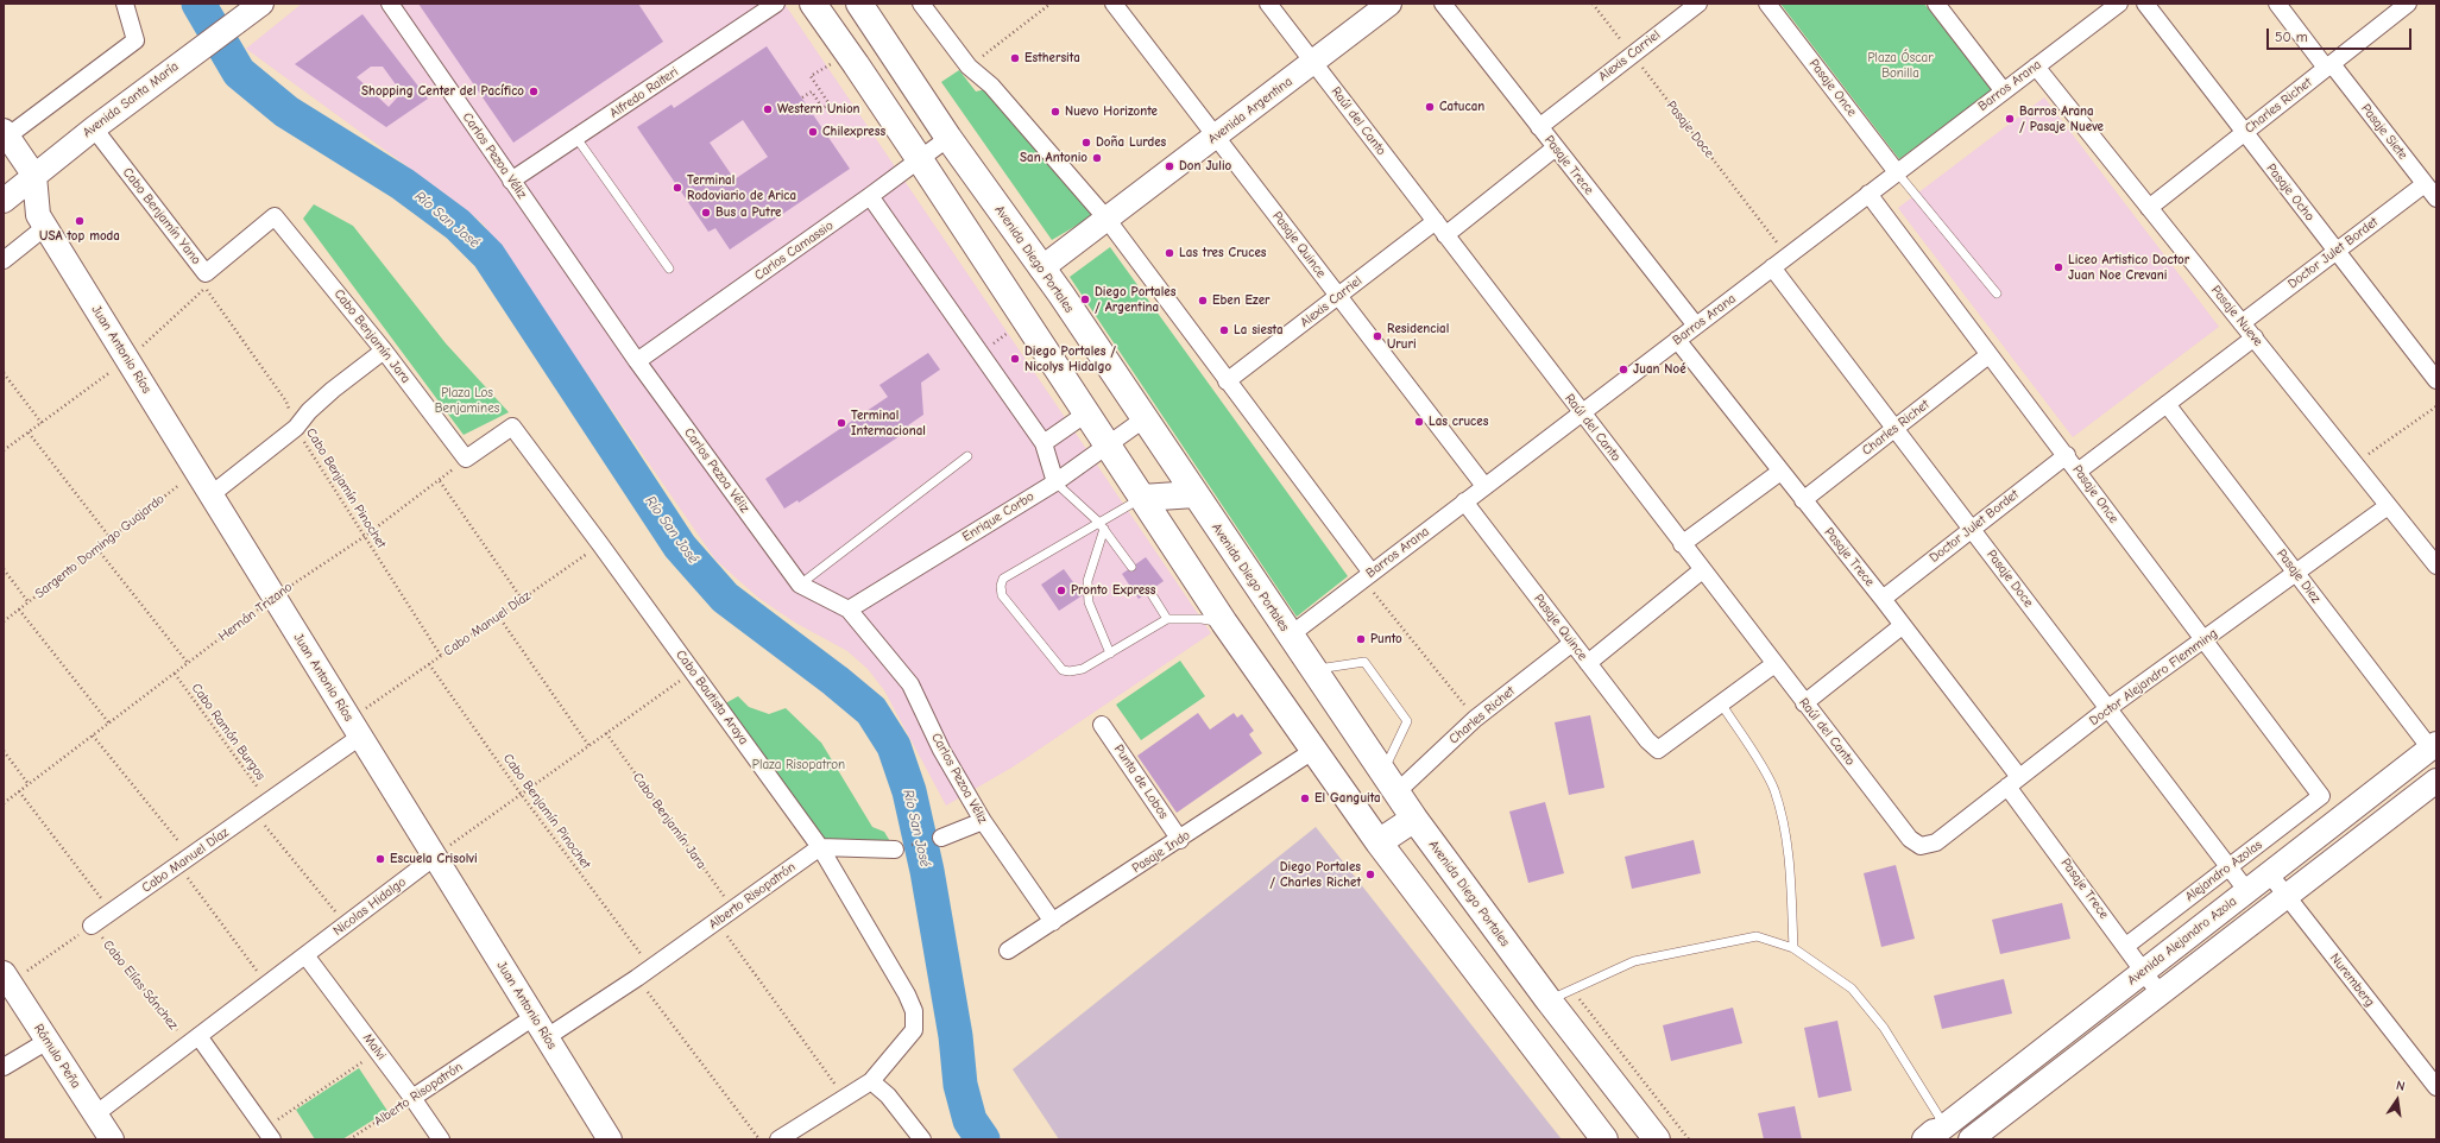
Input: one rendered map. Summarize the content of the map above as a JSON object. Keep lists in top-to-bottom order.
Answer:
{
  "streets": {
    "main road": [
      "Avenida Santa María",
      "Avenida Argentina",
      "Avenida Diego Portales",
      "Juan Antonio Ríos",
      "Avenida Alejandro Azola",
      "Rómulo Peña"
    ],
    "street": [
      "Alexis Carriel",
      "Barros Arana",
      "Pasaje Once",
      "Alfredo Raiteri",
      "Charles Richet",
      "Raúl del Canto",
      "Pasaje Doce",
      "Pasaje Siete",
      "Carlos Pezoa Véliz",
      "Pasaje Trece",
      "Pasaje Ocho",
      "Cabo Benjamín Yano",
      "Pasaje Quince",
      "Carlos Camassio",
      "Doctor Julet Bordet",
      "Pasaje Nueve",
      "Cabo Benjamín Jara",
      "Enrique Corbo",
      "Pasaje Diez",
      "Cabo Manuel Díaz",
      "Doctor Alejandro Flemming",
      "Cabo Bautista Araya",
      "Punta de Lobos",
      "Pasaje Indo",
      "Alejandro Azolas",
      "Alberto Risopatrón",
      "Nicolas Hidalgo",
      "Nuremberg",
      "Malvi"
    ],
    "path": [
      "Cabo Benjamín Pinochet",
      "Sargento Domingo Guajardo",
      "Hernán Trizano",
      "Cabo Ramón Burgos",
      "Cabo Elías Sánchez"
    ]
  },
  "crossings": [
    ["Alexis Carriel", "Raúl del Canto"],
    ["Alexis Carriel", "Pasaje Doce"],
    ["Alexis Carriel", "Pasaje Trece"],
    ["Alexis Carriel", "Pasaje Quince"],
    ["Barros Arana", "Pasaje Once"],
    ["Barros Arana", "Raúl del Canto"],
    ["Barros Arana", "Pasaje Doce"],
    ["Barros Arana", "Pasaje Trece"],
    ["Barros Arana", "Pasaje Quince"],
    ["Barros Arana", "Avenida Diego Portales"],
    ["Barros Arana", "Pasaje Nueve"],
    ["Pasaje Once", "Charles Richet"],
    ["Pasaje Once", "Doctor Julet Bordet"],
    ["Pasaje Once", "Doctor Alejandro Flemming"],
    ["Pasaje Once", "Alejandro Azolas"],
    ["Alfredo Raiteri", "Carlos Pezoa Véliz"],
    ["Avenida Santa María", "Cabo Benjamín Yano"],
    ["Avenida Santa María", "Juan Antonio Ríos"],
    ["Charles Richet", "Pasaje Doce"],
    ["Charles Richet", "Pasaje Siete"],
    ["Charles Richet", "Pasaje Trece"],
    ["Charles Richet", "Pasaje Ocho"],
    ["Charles Richet", "Pasaje Quince"],
    ["Charles Richet", "Avenida Diego Portales"],
    ["Charles Richet", "Pasaje Nueve"],
    ["Avenida Argentina", "Raúl del Canto"],
    ["Avenida Argentina", "Pasaje Quince"],
    ["Avenida Argentina", "Avenida Diego Portales"],
    ["Raúl del Canto", "Doctor Alejandro Flemming"],
    ["Pasaje Doce", "Doctor Julet Bordet"],
    ["Pasaje Doce", "Doctor Alejandro Flemming"],
    ["Pasaje Doce", "Alejandro Azolas"],
    ["Pasaje Doce", "Avenida Alejandro Azola"],
    ["Pasaje Siete", "Doctor Julet Bordet"],
    ["Carlos Pezoa Véliz", "Carlos Camassio"],
    ["Carlos Pezoa Véliz", "Enrique Corbo"],
    ["Carlos Pezoa Véliz", "Pasaje Indo"],
    ["Pasaje Trece", "Doctor Julet Bordet"],
    ["Pasaje Trece", "Doctor Alejandro Flemming"],
    ["Pasaje Trece", "Alejandro Azolas"],
    ["Pasaje Trece", "Avenida Alejandro Azola"],
    ["Pasaje Ocho", "Doctor Julet Bordet"],
    ["Cabo Benjamín Yano", "Cabo Benjamín Jara"],
    ["Carlos Camassio", "Avenida Diego Portales"],
    ["Doctor Julet Bordet", "Pasaje Nueve"],
    ["Avenida Diego Portales", "Enrique Corbo"],
    ["Pasaje Nueve", "Doctor Alejandro Flemming"],
    ["Cabo Benjamín Jara", "Hernán Trizano"],
    ["Cabo Benjamín Jara", "Cabo Bautista Araya"],
    ["Cabo Benjamín Jara", "Alberto Risopatrón"],
    ["Juan Antonio Ríos", "Sargento Domingo Guajardo"],
    ["Juan Antonio Ríos", "Hernán Trizano"],
    ["Juan Antonio Ríos", "Cabo Manuel Díaz"],
    ["Juan Antonio Ríos", "Alberto Risopatrón"],
    ["Juan Antonio Ríos", "Nicolas Hidalgo"],
    ["Cabo Benjamín Pinochet", "Hernán Trizano"],
    ["Cabo Benjamín Pinochet", "Cabo Manuel Díaz"],
    ["Cabo Benjamín Pinochet", "Alberto Risopatrón"],
    ["Pasaje Diez", "Doctor Alejandro Flemming"],
    ["Pasaje Diez", "Avenida Alejandro Azola"],
    ["Hernán Trizano", "Cabo Bautista Araya"],
    ["Hernán Trizano", "Cabo Ramón Burgos"],
    ["Cabo Manuel Díaz", "Cabo Bautista Araya"],
    ["Cabo Manuel Díaz", "Cabo Ramón Burgos"],
    ["Cabo Manuel Díaz", "Cabo Elías Sánchez"],
    ["Cabo Bautista Araya", "Alberto Risopatrón"],
    ["Cabo Ramón Burgos", "Nicolas Hidalgo"],
    ["Punta de Lobos", "Pasaje Indo"],
    ["Alberto Risopatrón", "Malvi"],
    ["Nicolas Hidalgo", "Cabo Elías Sánchez"],
    ["Nicolas Hidalgo", "Malvi"],
    ["Nicolas Hidalgo", "Rómulo Peña"],
    ["Avenida Alejandro Azola", "Nuremberg"]
  ],
  "water": ["Río San José"],
  "parks": ["Plaza Óscar Bonilla", "Plaza Los Benjamines", "Plaza Risopatron"],
  "places": [
    "Esthersita",
    "Shopping Center del Pacífico",
    "Catucan",
    "Western Union",
    "Nuevo Horizonte",
    "Barros Arana / Pasaje Nueve",
    "Chilexpress",
    "Doña Lurdes",
    "San Antonio",
    "Don Julio",
    "Terminal Rodoviario de Arica",
    "Bus a Putre",
    "USA top moda",
    "Las tres Cruces",
    "Liceo Artistico Doctor Juan Noe Crevani",
    "Diego Portales / Argentina",
    "Eben Ezer",
    "La siesta",
    "Residencial Ururi",
    "Diego Portales / Nicolys Hidalgo",
    "Juan Noé",
    "Las cruces",
    "Terminal Internacional",
    "Pronto Express",
    "Punto",
    "El Ganguita",
    "Escuela Crisolvi",
    "Diego Portales / Charles Richet"
  ],
  "scale_bar": "50 m",
  "north": "top"
}
